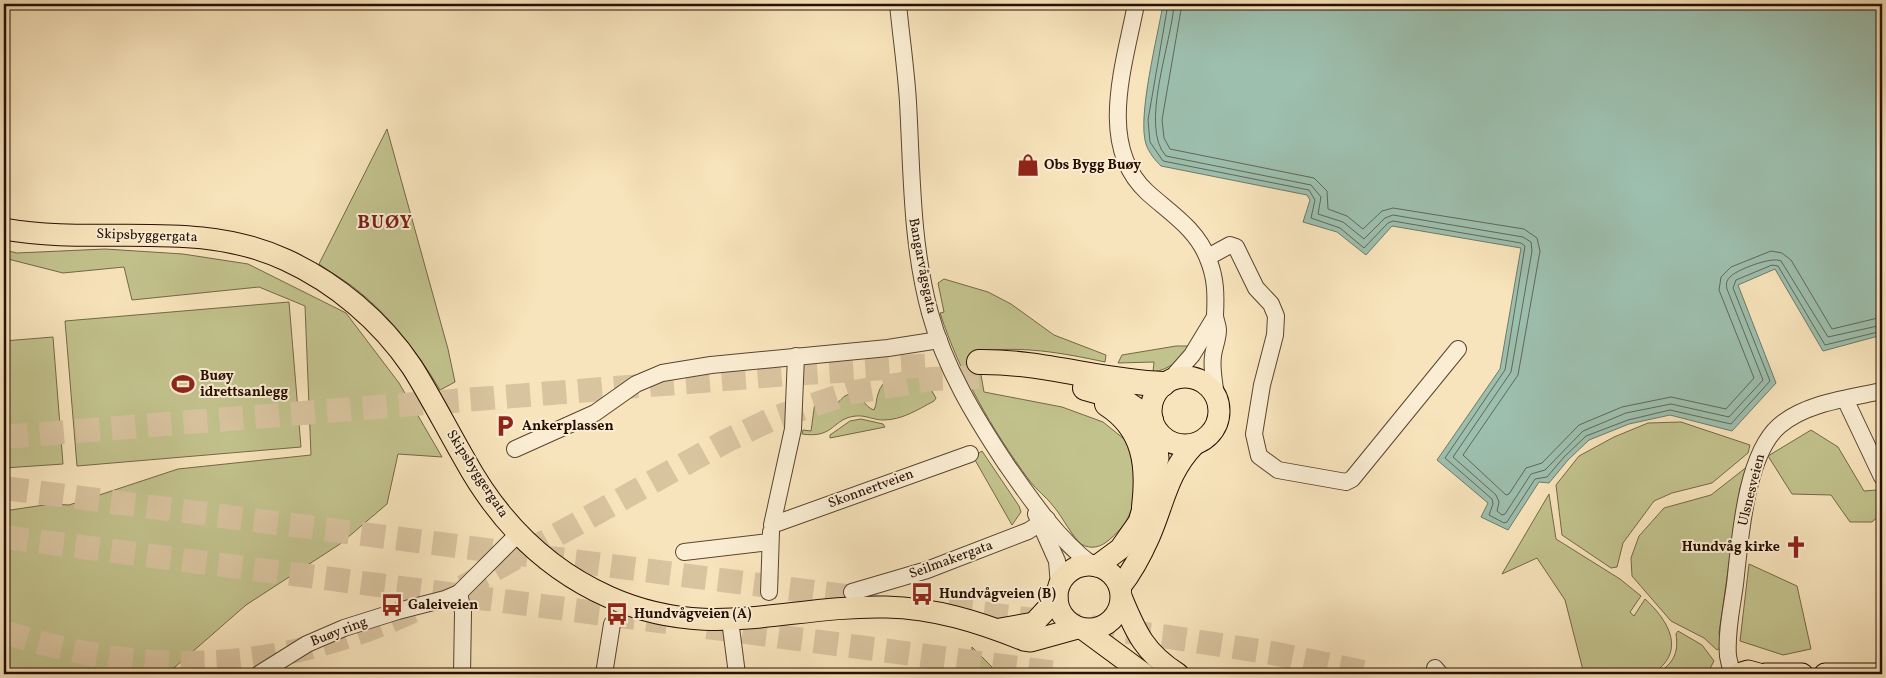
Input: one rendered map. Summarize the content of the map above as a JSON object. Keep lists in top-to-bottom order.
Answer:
{
  "streets": {
    "main road": ["Skipsbyggergata"],
    "street": [
      "Bangarvågsgata",
      "Skonnertveien",
      "Ulsnesveien",
      "Seilmakergata",
      "Buøy ring"
    ]
  },
  "crossings": [
    ["Skipsbyggergata", "Bangarvågsgata"],
    ["Skipsbyggergata", "Buøy ring"],
    ["Bangarvågsgata", "Seilmakergata"]
  ],
  "districts": ["BUØY"],
  "places": {
    "shop": ["Obs Bygg Buøy"],
    "sports": ["Buøy idrettsanlegg"],
    "parking": ["Ankerplassen"],
    "church": ["Hundvåg kirke"],
    "bus stop": ["Hundvågveien (B)", "Galeiveien", "Hundvågveien (A)"]
  }
}
